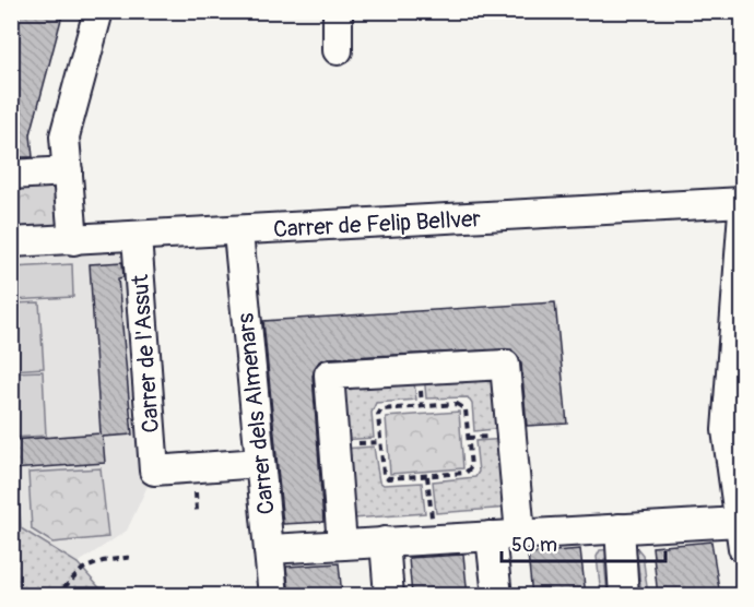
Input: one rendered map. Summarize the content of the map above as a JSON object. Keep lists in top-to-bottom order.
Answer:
{
  "streets": {
    "street": ["Carrer de Felip Bellver", "Carrer de l'Assut", "Carrer dels Almenars"]
  },
  "crossings": [
    ["Carrer de Felip Bellver", "Carrer de l'Assut"],
    ["Carrer de Felip Bellver", "Carrer dels Almenars"],
    ["Carrer de l'Assut", "Carrer dels Almenars"]
  ],
  "scale_bar": "50 m"
}
